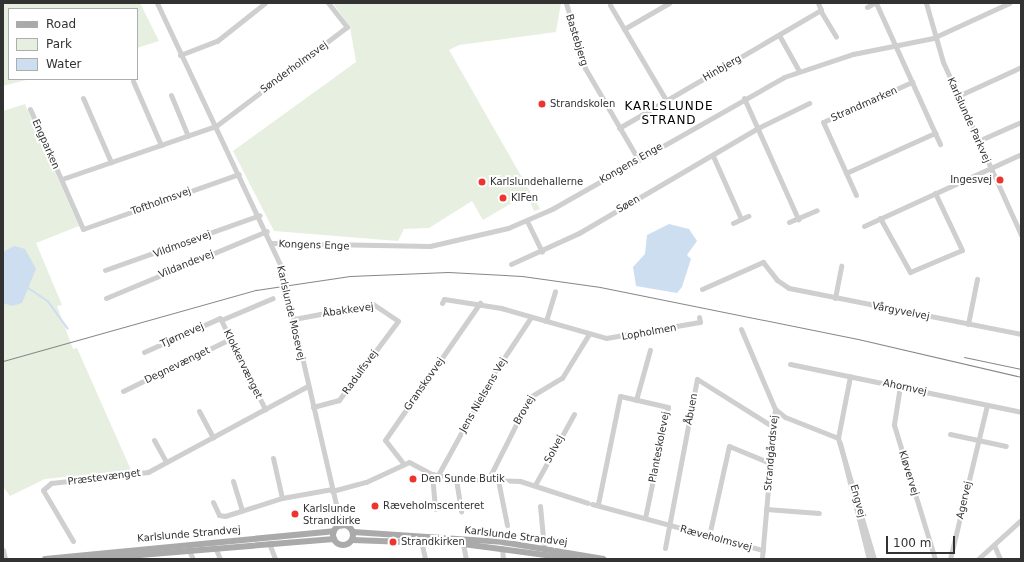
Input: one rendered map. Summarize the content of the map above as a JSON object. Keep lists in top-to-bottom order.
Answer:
{
  "streets": {
    "main road": ["Karlslunde Strandvej"],
    "street": [
      "Bastebjerg",
      "Sønderholmsvej",
      "Hinbjerg",
      "Strandmarken",
      "Karlslunde Parkvej",
      "Engparken",
      "Kongens Enge",
      "Toftholmsvej",
      "Søen",
      "Vildmosevej",
      "Vildandevej",
      "Åbakkevej",
      "Vårgyvelvej",
      "Karlslunde Mosevej",
      "Lopholmen",
      "Tjørnevej",
      "Klokkervænget",
      "Degnevænget",
      "Radulfsvej",
      "Granskovvej",
      "Ahornvej",
      "Jens Nielsens Vej",
      "Åbuen",
      "Brovej",
      "Planteskolevej",
      "Solvej",
      "Strandgårdsvej",
      "Kløvervej",
      "Præstevænget",
      "Agervej",
      "Engvej",
      "Ræveholmsvej"
    ]
  },
  "crossings": [
    ["Bastebjerg", "Hinbjerg"],
    ["Bastebjerg", "Kongens Enge"],
    ["Sønderholmsvej", "Engparken"],
    ["Sønderholmsvej", "Karlslunde Mosevej"],
    ["Karlslunde Parkvej", "Kongens Enge"],
    ["Engparken", "Toftholmsvej"],
    ["Engparken", "Karlslunde Mosevej"],
    ["Kongens Enge", "Karlslunde Mosevej"],
    ["Toftholmsvej", "Karlslunde Mosevej"],
    ["Vildmosevej", "Karlslunde Mosevej"],
    ["Vildandevej", "Karlslunde Mosevej"],
    ["Åbakkevej", "Karlslunde Mosevej"],
    ["Åbakkevej", "Radulfsvej"],
    ["Karlslunde Mosevej", "Radulfsvej"],
    ["Karlslunde Mosevej", "Præstevænget"],
    ["Karlslunde Mosevej", "Karlslunde Strandvej"],
    ["Lopholmen", "Granskovvej"],
    ["Lopholmen", "Jens Nielsens Vej"],
    ["Lopholmen", "Brovej"],
    ["Tjørnevej", "Klokkervænget"],
    ["Klokkervænget", "Degnevænget"],
    ["Klokkervænget", "Præstevænget"],
    ["Granskovvej", "Ræveholmsvej"],
    ["Ahornvej", "Kløvervej"],
    ["Ahornvej", "Agervej"],
    ["Jens Nielsens Vej", "Ræveholmsvej"],
    ["Åbuen", "Strandgårdsvej"],
    ["Åbuen", "Ræveholmsvej"],
    ["Brovej", "Ræveholmsvej"],
    ["Planteskolevej", "Ræveholmsvej"],
    ["Solvej", "Ræveholmsvej"],
    ["Strandgårdsvej", "Ræveholmsvej"]
  ],
  "districts": ["KARLSLUNDE STRAND"],
  "places": [
    "Strandskolen",
    "Ingesvej",
    "Karlslundehallerne",
    "KIFen",
    "Den Sunde Butik",
    "Ræveholmscenteret",
    "Karlslunde Strandkirke",
    "Strandkirken"
  ],
  "legend": ["Road", "Park", "Water"],
  "scale_bar": "100 m"
}
